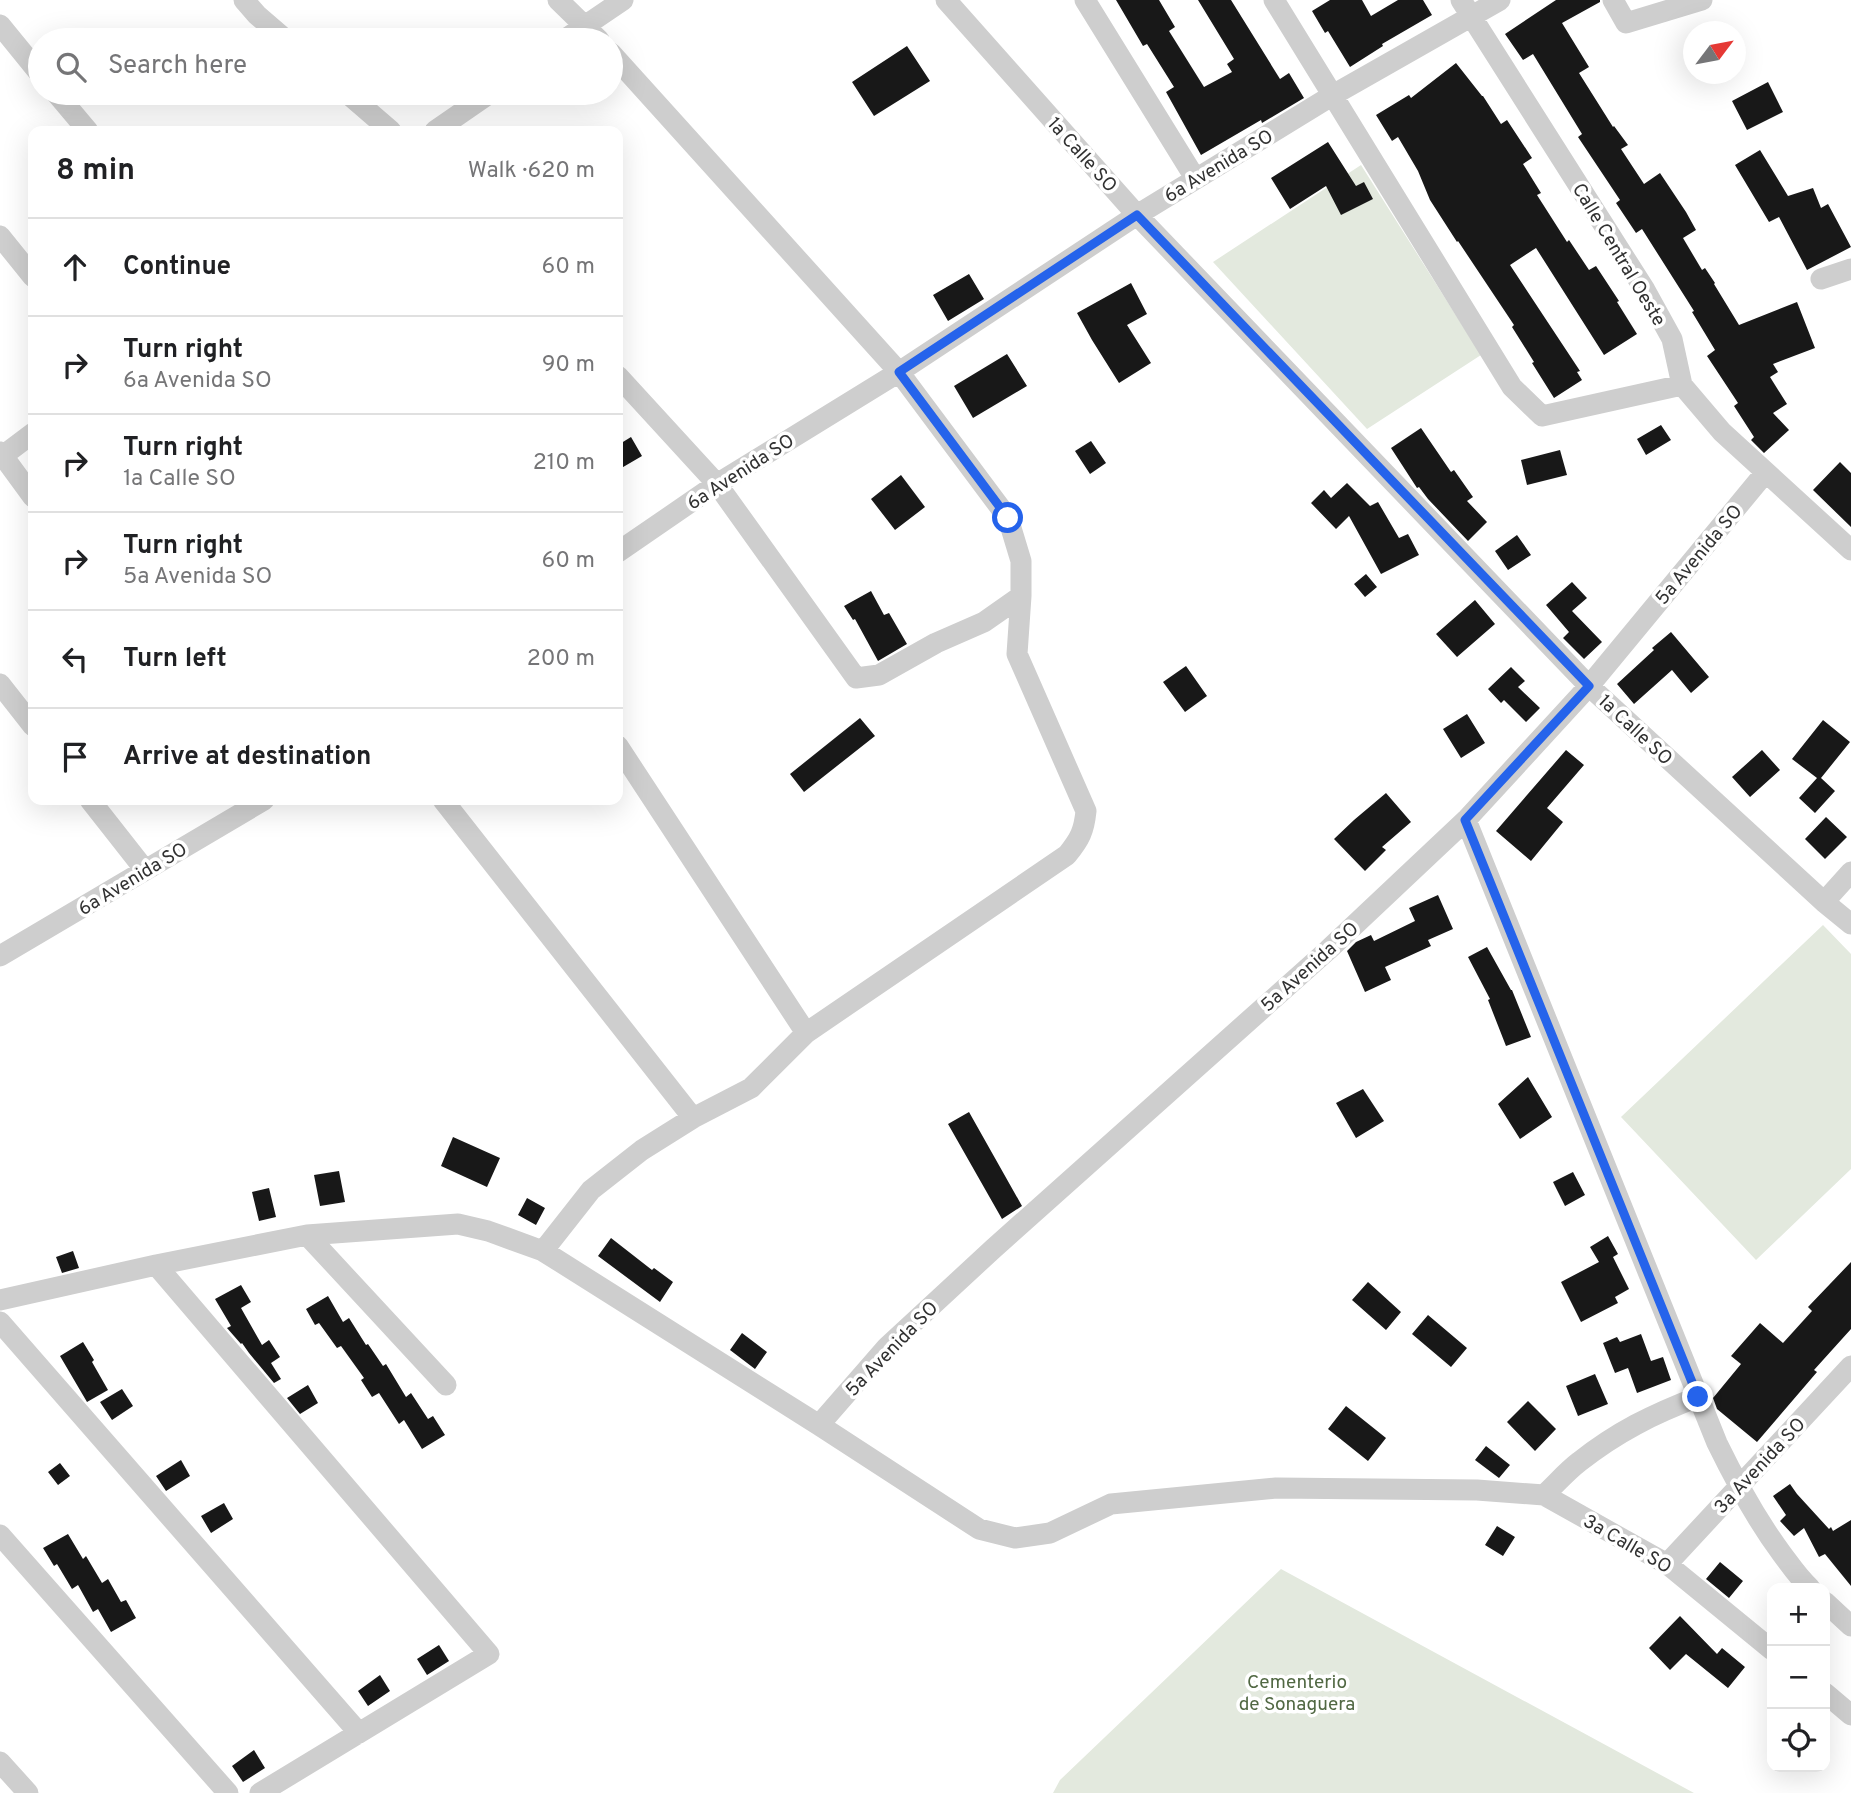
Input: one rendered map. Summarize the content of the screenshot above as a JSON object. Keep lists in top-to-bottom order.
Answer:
{
  "streets": {
    "street": [
      "1a Calle SO",
      "6a Avenida SO",
      "Calle Central Oeste",
      "5a Avenida SO",
      "3a Avenida SO",
      "3a Calle SO"
    ]
  },
  "crossings": [
    ["1a Calle SO", "6a Avenida SO"],
    ["1a Calle SO", "5a Avenida SO"],
    ["6a Avenida SO", "Calle Central Oeste"],
    ["Calle Central Oeste", "5a Avenida SO"],
    ["3a Avenida SO", "3a Calle SO"]
  ],
  "parks": ["Cementerio de Sonaguera"],
  "north": "top right",
  "page": {
    "search": "Search here",
    "heading": ["8 min", "Walk · 620 m"],
    "list": [
      ["Continue", "60 m"],
      ["Turn right", "6a Avenida SO", "90 m"],
      ["Turn right", "1a Calle SO", "210 m"],
      ["Turn right", "5a Avenida SO", "60 m"],
      ["Turn left", "200 m"],
      "Arrive at destination"
    ],
    "map_buttons": ["+", "−"]
  }
}
